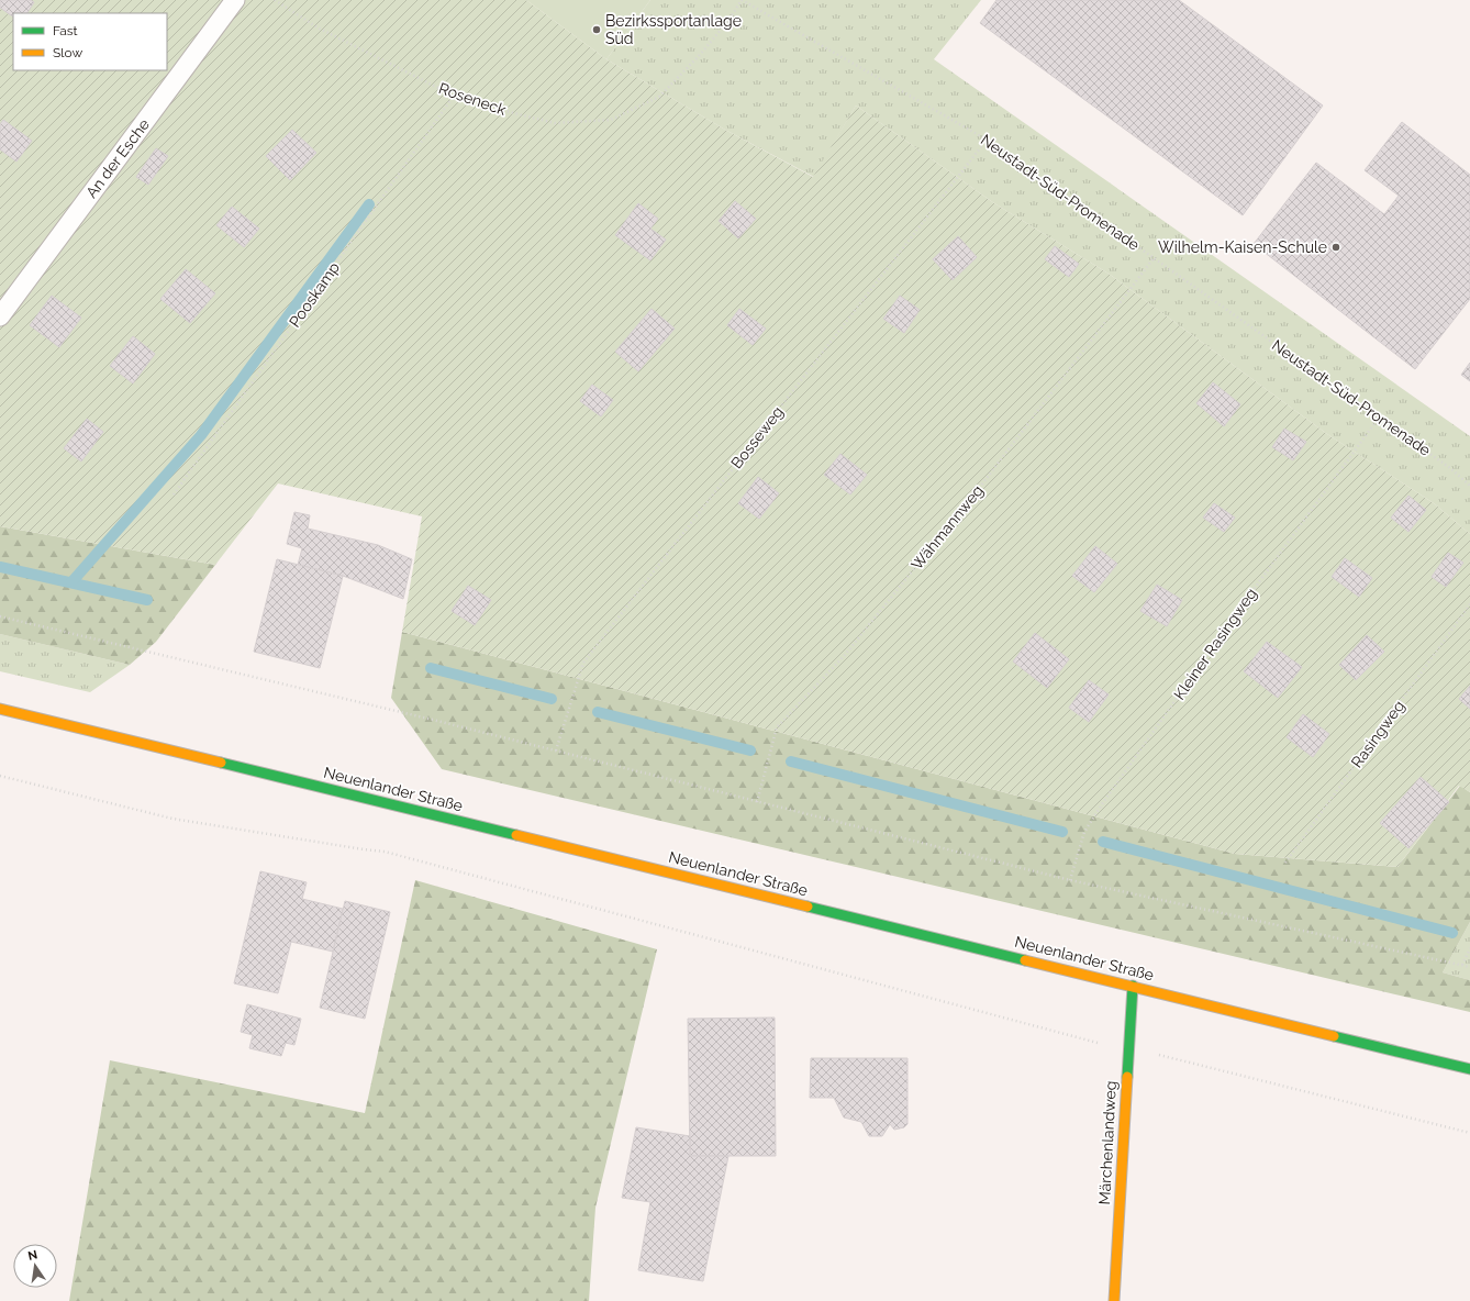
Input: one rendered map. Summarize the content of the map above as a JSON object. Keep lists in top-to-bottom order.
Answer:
{
  "streets": {
    "main road": ["Neuenlander Straße", "Märchenlandweg"],
    "lane": ["An der Esche"],
    "path": [
      "Roseneck",
      "Neustadt-Süd-Promenade",
      "Pooskamp",
      "Bosseweg",
      "Wähmannweg",
      "Kleiner Rasingweg",
      "Rasingweg"
    ]
  },
  "crossings": [
    ["Roseneck", "Neustadt-Süd-Promenade"],
    ["Roseneck", "Pooskamp"],
    ["Neustadt-Süd-Promenade", "Bosseweg"],
    ["Neustadt-Süd-Promenade", "Wähmannweg"],
    ["Neustadt-Süd-Promenade", "Kleiner Rasingweg"],
    ["Neuenlander Straße", "Märchenlandweg"]
  ],
  "places": ["Bezirkssportanlage Süd", "Wilhelm-Kaisen-Schule"],
  "legend": ["Fast", "Slow"],
  "north": "top"
}
